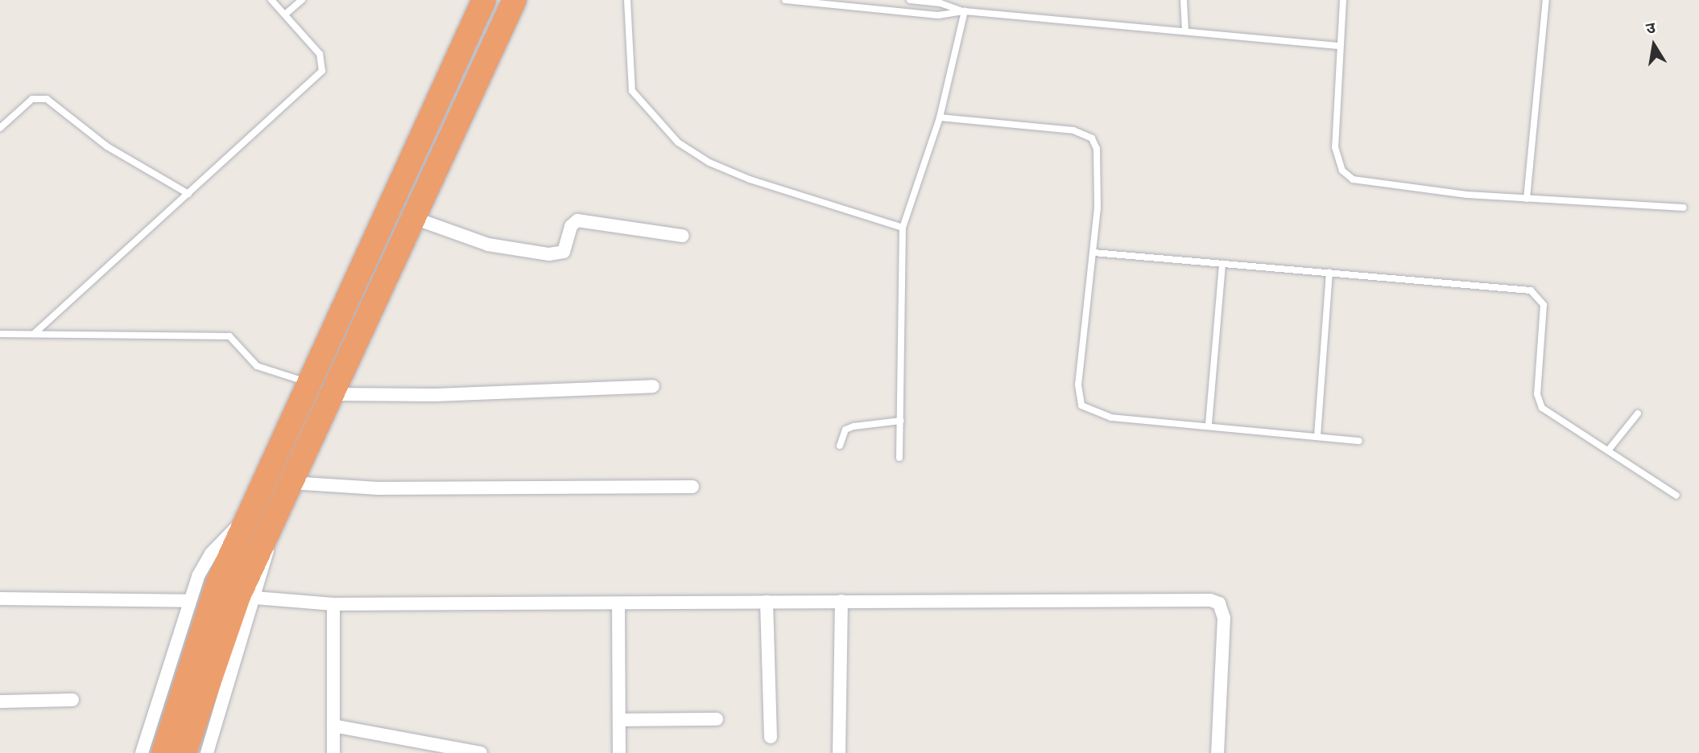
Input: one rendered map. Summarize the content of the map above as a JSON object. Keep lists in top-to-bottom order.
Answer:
{
  "north": "top"
}
